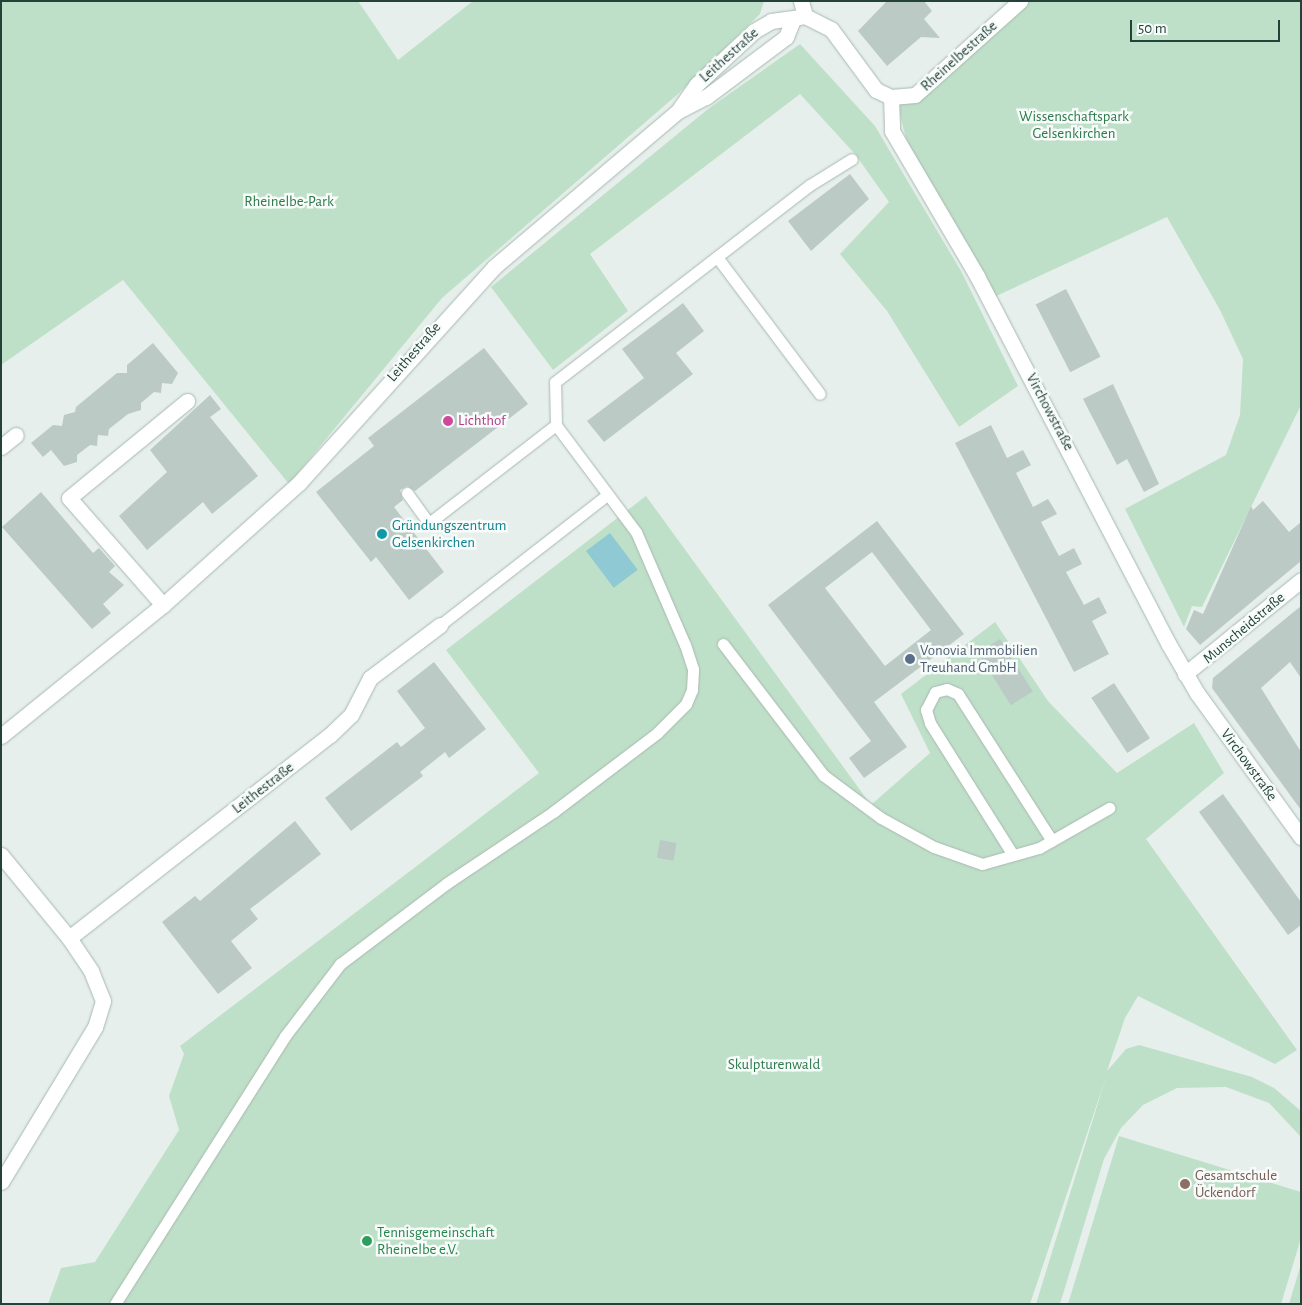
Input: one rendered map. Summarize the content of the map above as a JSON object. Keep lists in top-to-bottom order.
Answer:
{
  "streets": {
    "street": [
      "Leithestraße",
      "Rheinelbestraße",
      "Virchowstraße",
      "Munscheidstraße"
    ]
  },
  "crossings": [
    ["Rheinelbestraße", "Virchowstraße"],
    ["Virchowstraße", "Munscheidstraße"]
  ],
  "parks": ["Wissenschaftspark Gelsenkirchen", "Rheinelbe-Park", "Skulpturenwald"],
  "places": [
    "Lichthof",
    "Gründungszentrum Gelsenkirchen",
    "Vonovia Immobilien Treuhand GmbH",
    "Gesamtschule Ückendorf",
    "Tennisgemeinschaft Rheinelbe e.V."
  ],
  "scale_bar": "50 m"
}
